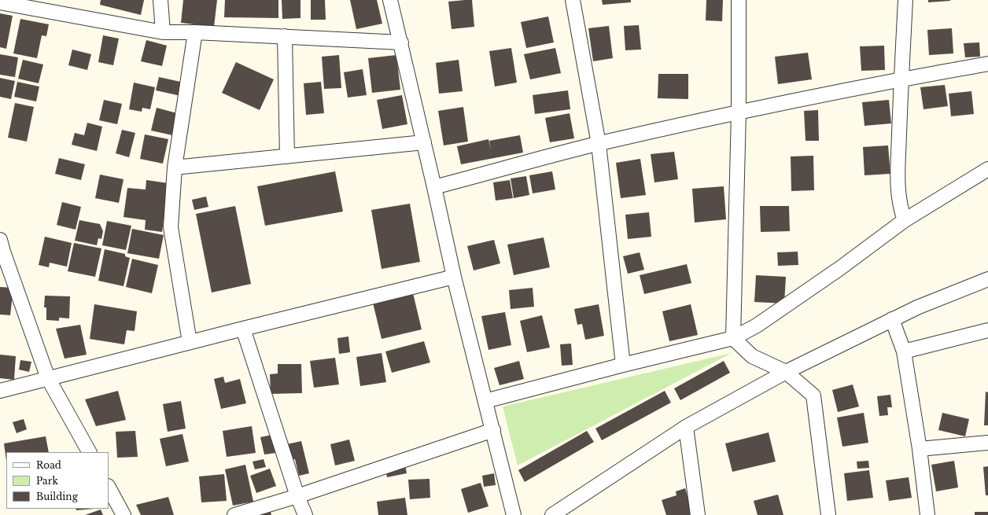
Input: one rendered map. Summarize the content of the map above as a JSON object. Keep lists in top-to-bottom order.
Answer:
{
  "legend": ["Road", "Park", "Building"]
}
